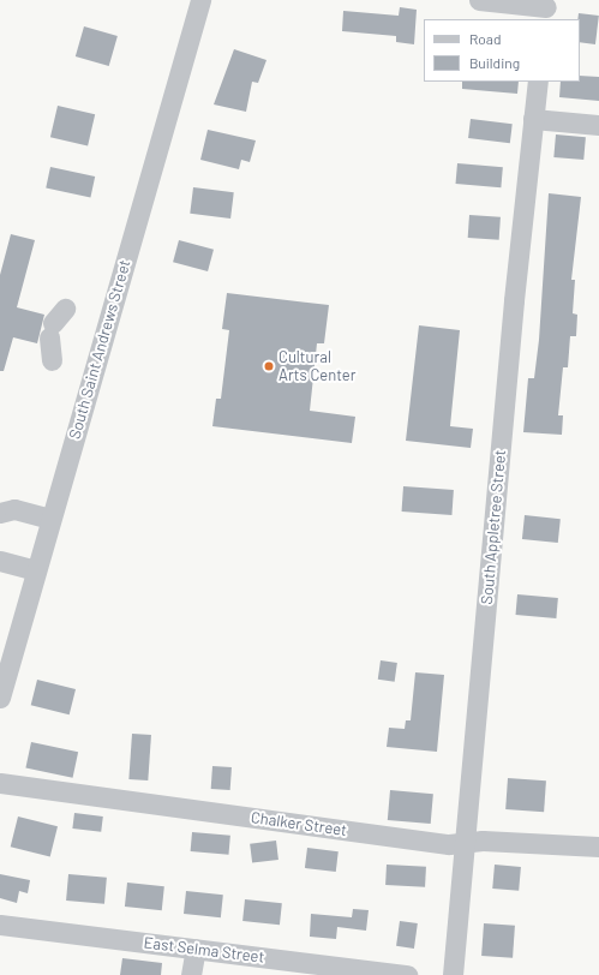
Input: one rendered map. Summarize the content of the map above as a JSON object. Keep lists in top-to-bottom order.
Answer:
{
  "streets": {
    "street": [
      "South Saint Andrews Street",
      "South Appletree Street",
      "Chalker Street",
      "East Selma Street"
    ]
  },
  "crossings": [
    ["South Appletree Street", "Chalker Street"]
  ],
  "places": ["Cultural Arts Center"],
  "legend": ["Road", "Building"]
}
